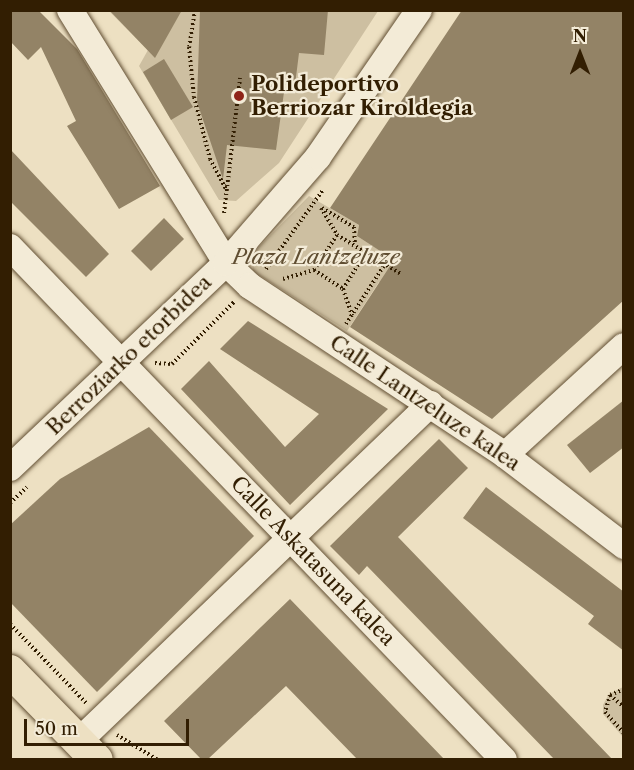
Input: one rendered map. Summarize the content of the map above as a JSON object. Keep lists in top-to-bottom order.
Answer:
{
  "streets": {
    "street": ["Berroziarko etorbidea", "Calle Lantzeluze kalea", "Calle Askatasuna kalea"]
  },
  "crossings": [
    ["Berroziarko etorbidea", "Calle Lantzeluze kalea"],
    ["Berroziarko etorbidea", "Calle Askatasuna kalea"]
  ],
  "parks": ["Plaza Lantzeluze"],
  "places": ["Polideportivo Berriozar Kiroldegia"],
  "scale_bar": "50 m",
  "north": "top"
}
